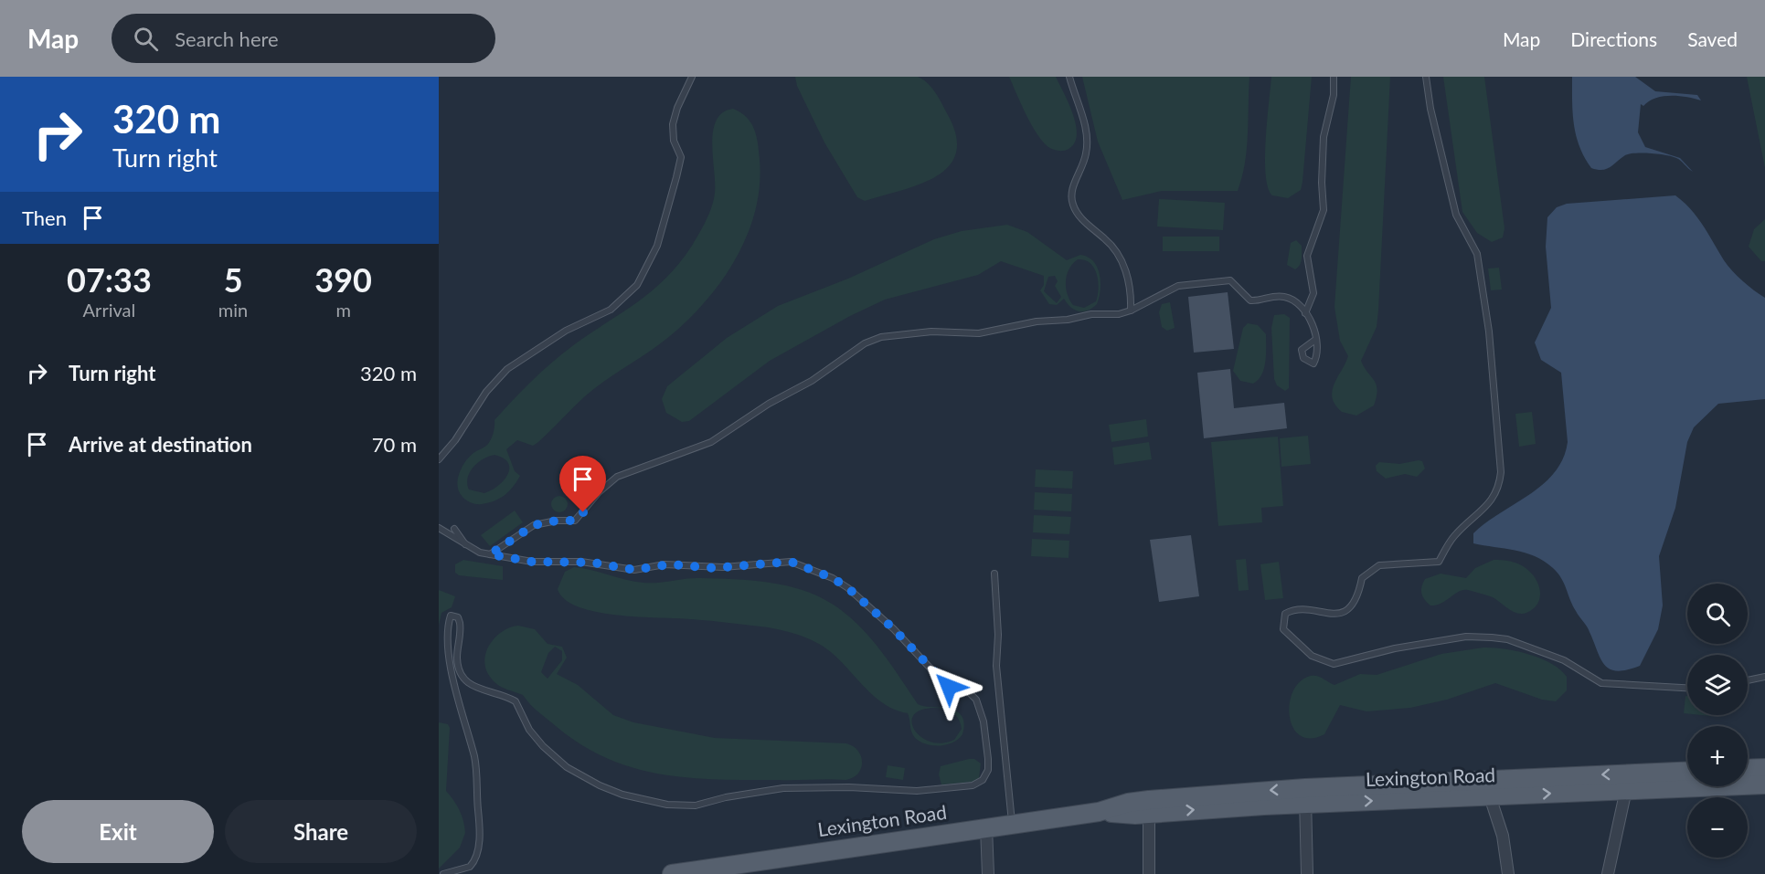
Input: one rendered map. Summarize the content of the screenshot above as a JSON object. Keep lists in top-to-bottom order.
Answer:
{
  "streets": {
    "main road": ["Lexington Road"]
  },
  "page": {
    "header": "Map",
    "search": "Search here",
    "nav": ["Map", "Directions", "Saved"],
    "turn": ["320 m", "Turn right"],
    "then": "Then",
    "eta": [
      "07:33",
      "Arrival",
      "5",
      "min",
      "390",
      "m"
    ],
    "list": [
      {
        "name": "Turn right",
        "value": "320 m"
      },
      {
        "name": "Arrive at destination",
        "value": "70 m"
      }
    ],
    "map_buttons": ["+", "−"],
    "buttons": ["Exit", "Share"]
  }
}
